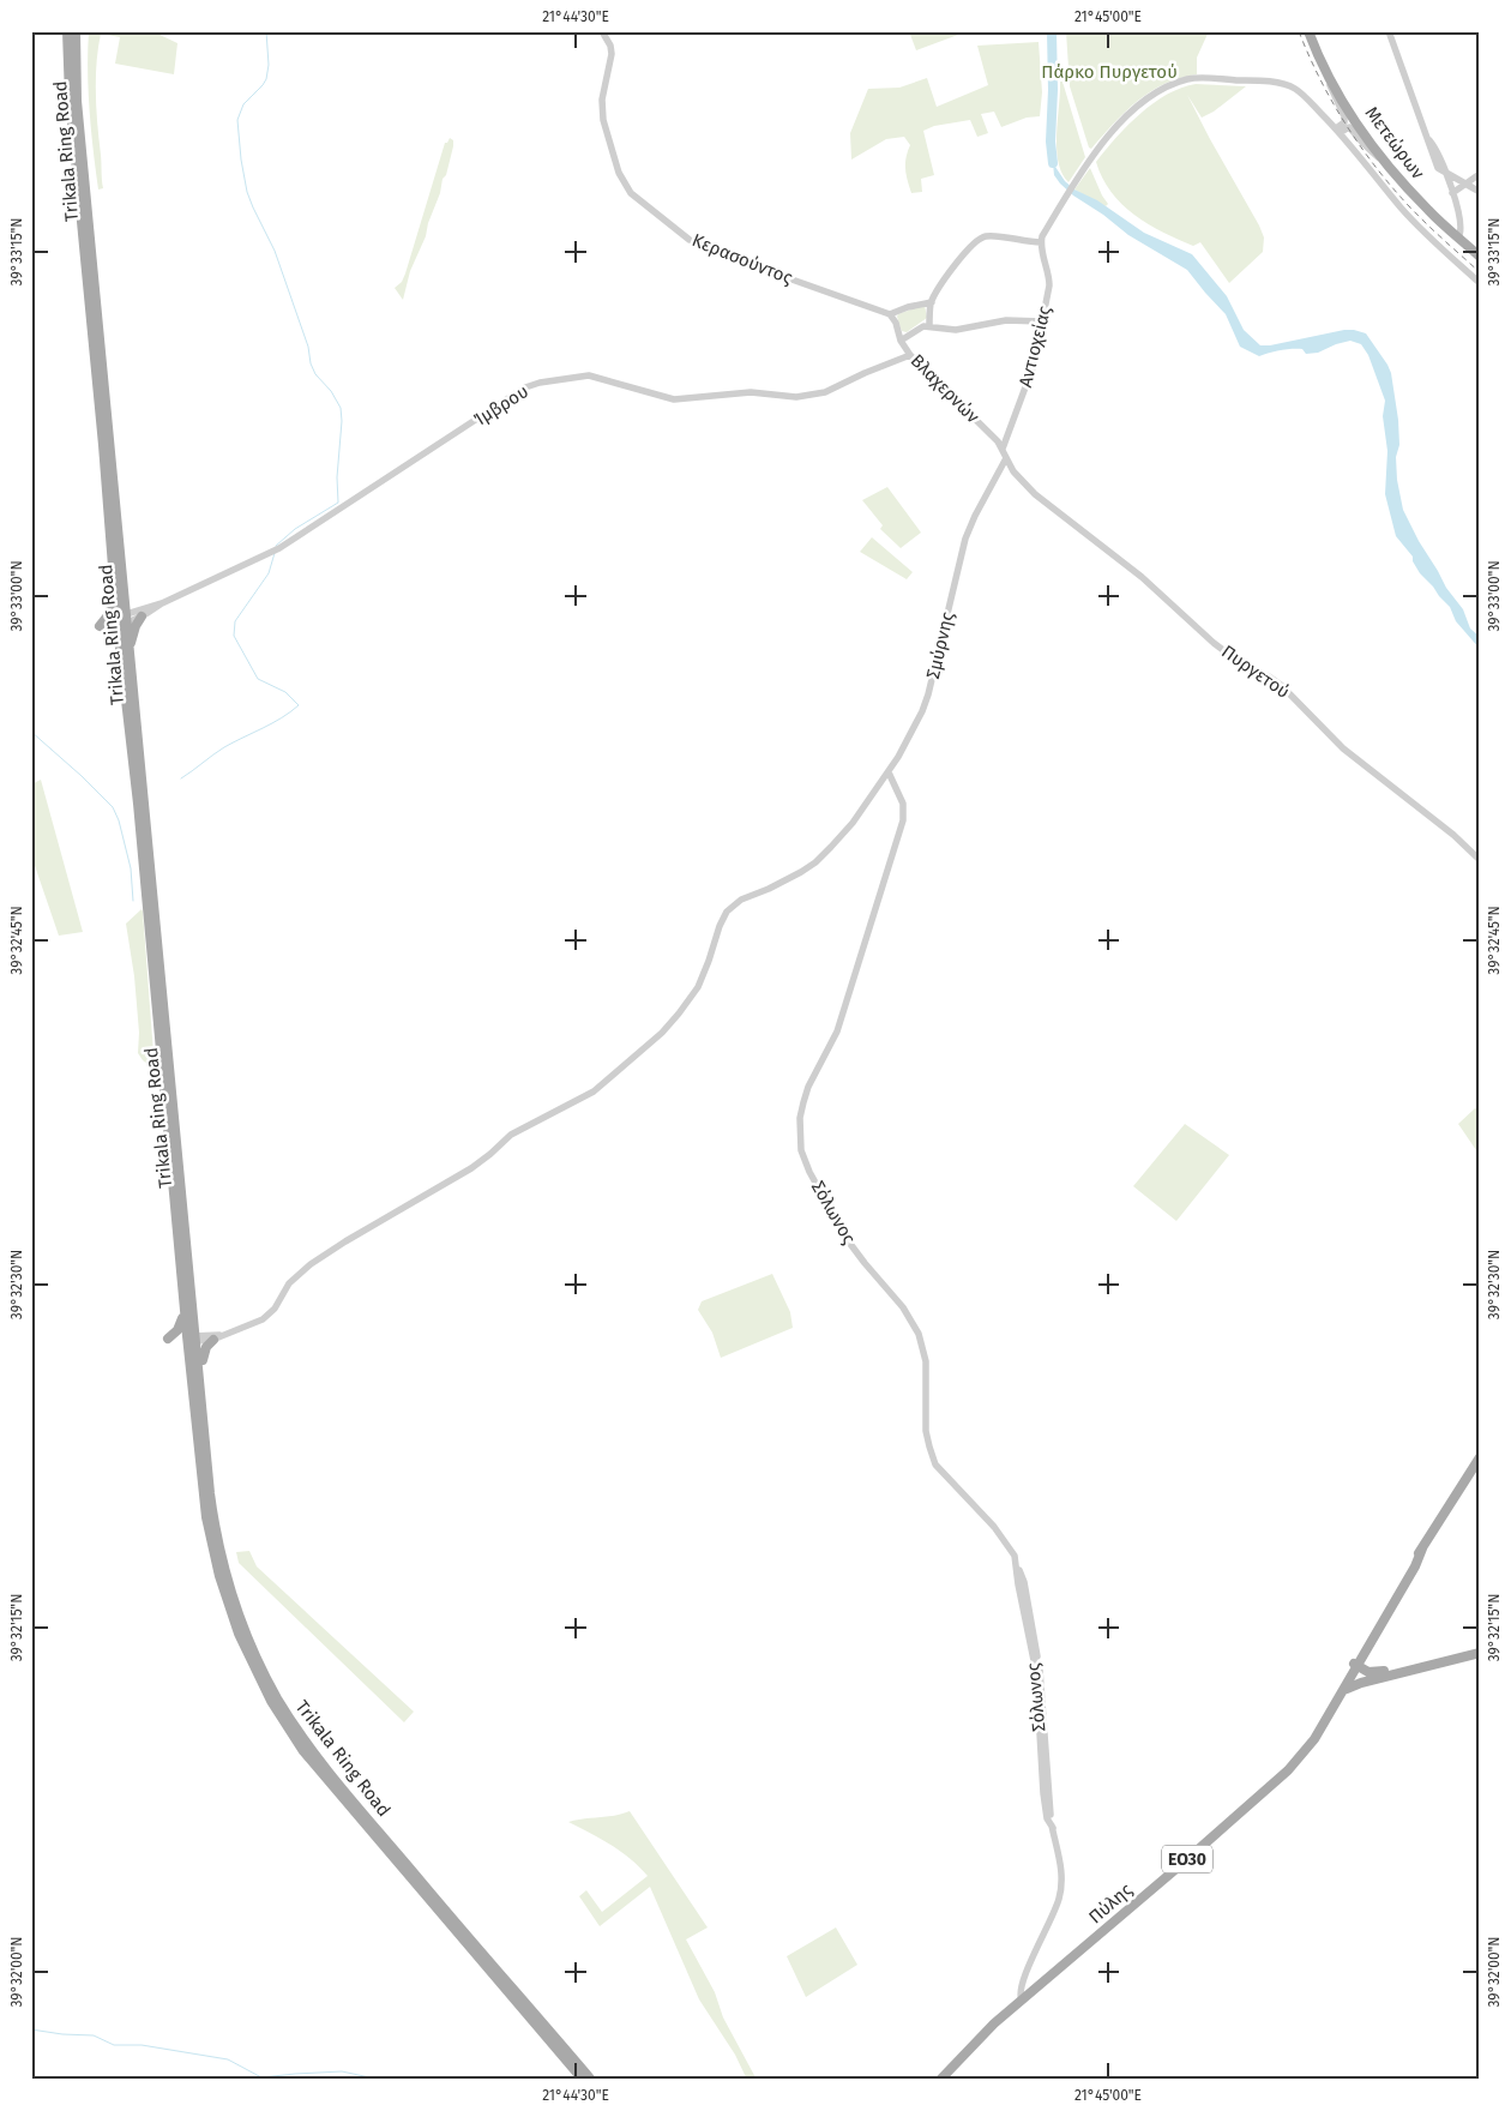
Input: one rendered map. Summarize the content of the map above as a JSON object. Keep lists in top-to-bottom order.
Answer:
{
  "streets": {
    "main road": [
      "Μετεώρων",
      "Trikala Ring Road",
      "ΕΟ30",
      "Πύλης"
    ],
    "street": [
      "Κερασούντος",
      "Αντιοχείας",
      "Βλαχερνών",
      "Ίμβρου",
      "Σμύρνης",
      "Πυργετού",
      "Σόλωνος"
    ]
  },
  "crossings": [
    ["Trikala Ring Road", "Σμύρνης"],
    ["Κερασούντος", "Βλαχερνών"],
    ["Αντιοχείας", "Βλαχερνών"],
    ["Βλαχερνών", "Ίμβρου"],
    ["Βλαχερνών", "Σμύρνης"],
    ["Βλαχερνών", "Πυργετού"],
    ["Σμύρνης", "Πυργετού"],
    ["Σμύρνης", "Σόλωνος"],
    ["Σόλωνος", "Πύλης"],
    ["ΕΟ30", "Πύλης"]
  ],
  "parks": ["Πάρκο Πυργετού"],
  "coordinates": [
    "21°44'30\"E",
    "21°45'00\"E",
    "39°33'15\"N",
    "39°33'00\"N",
    "39°32'45\"N",
    "39°32'30\"N",
    "39°32'15\"N",
    "39°32'00\"N"
  ]
}
